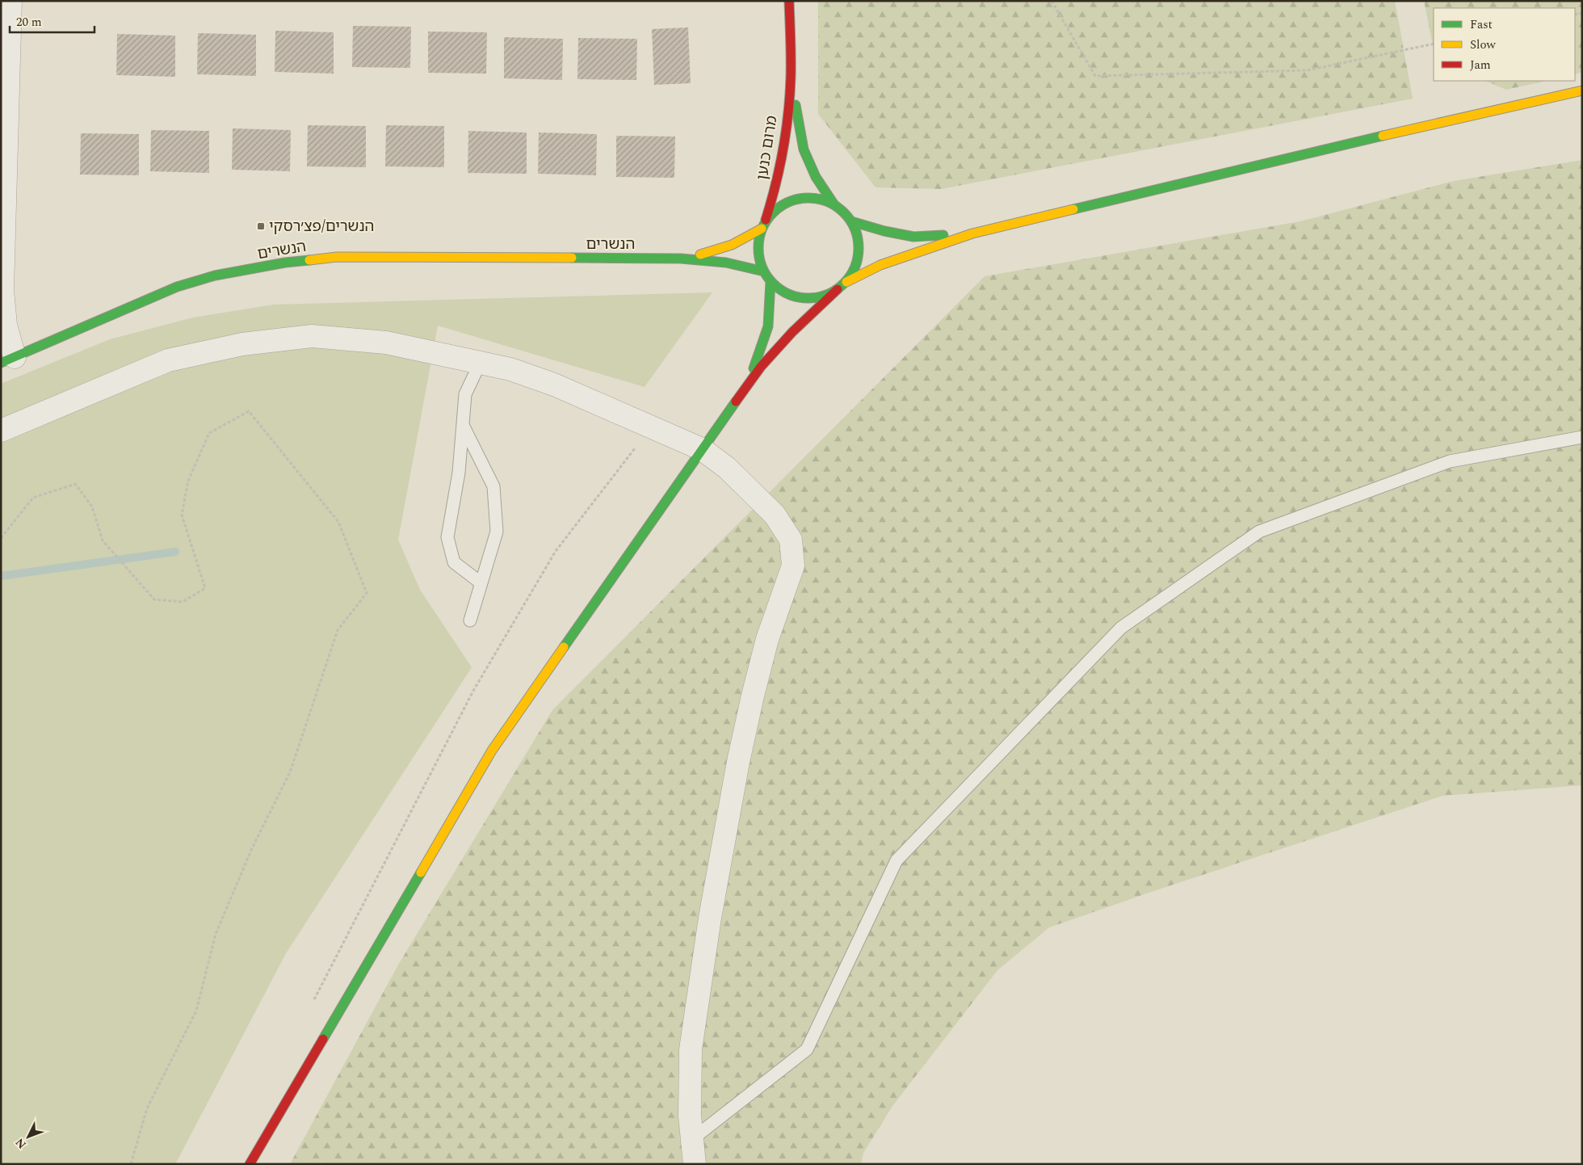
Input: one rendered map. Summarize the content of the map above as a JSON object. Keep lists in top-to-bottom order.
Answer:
{
  "streets": {
    "main road": ["מרום כנען", "הנשרים"]
  },
  "crossings": [
    ["מרום כנען", "הנשרים"]
  ],
  "places": {
    "transit": ["הנשרים/פצ׳רסקי"]
  },
  "legend": ["Fast", "Slow", "Jam"],
  "scale_bar": "20 m",
  "north": "bottom left"
}
